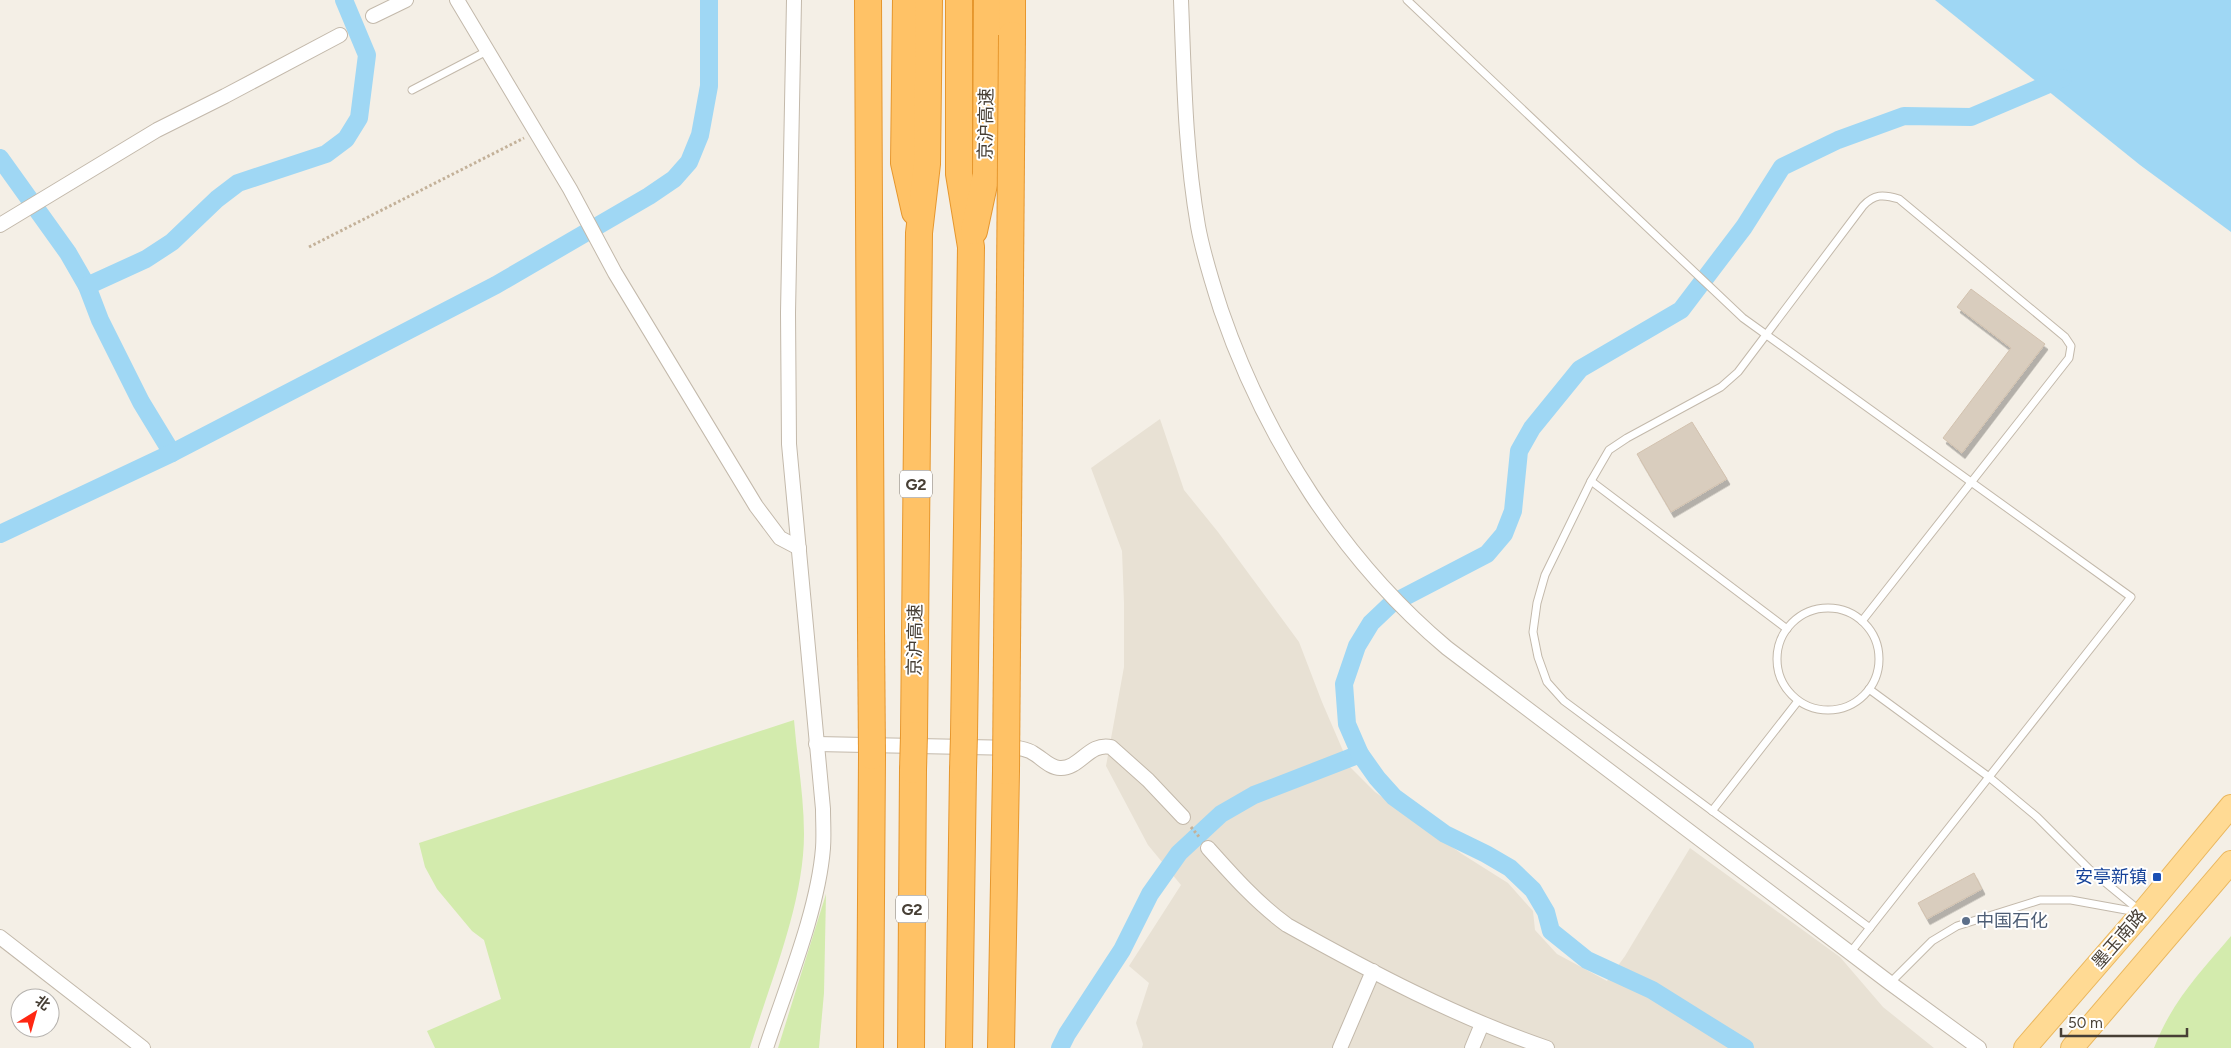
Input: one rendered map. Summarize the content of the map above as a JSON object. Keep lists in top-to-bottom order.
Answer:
{
  "streets": {
    "highway": ["京沪高速", "G2"],
    "main road": ["墨玉南路"]
  },
  "places": {
    "transit": ["安亭新镇"],
    "other": ["中国石化"]
  },
  "scale_bar": "50 m",
  "north": "top right"
}
